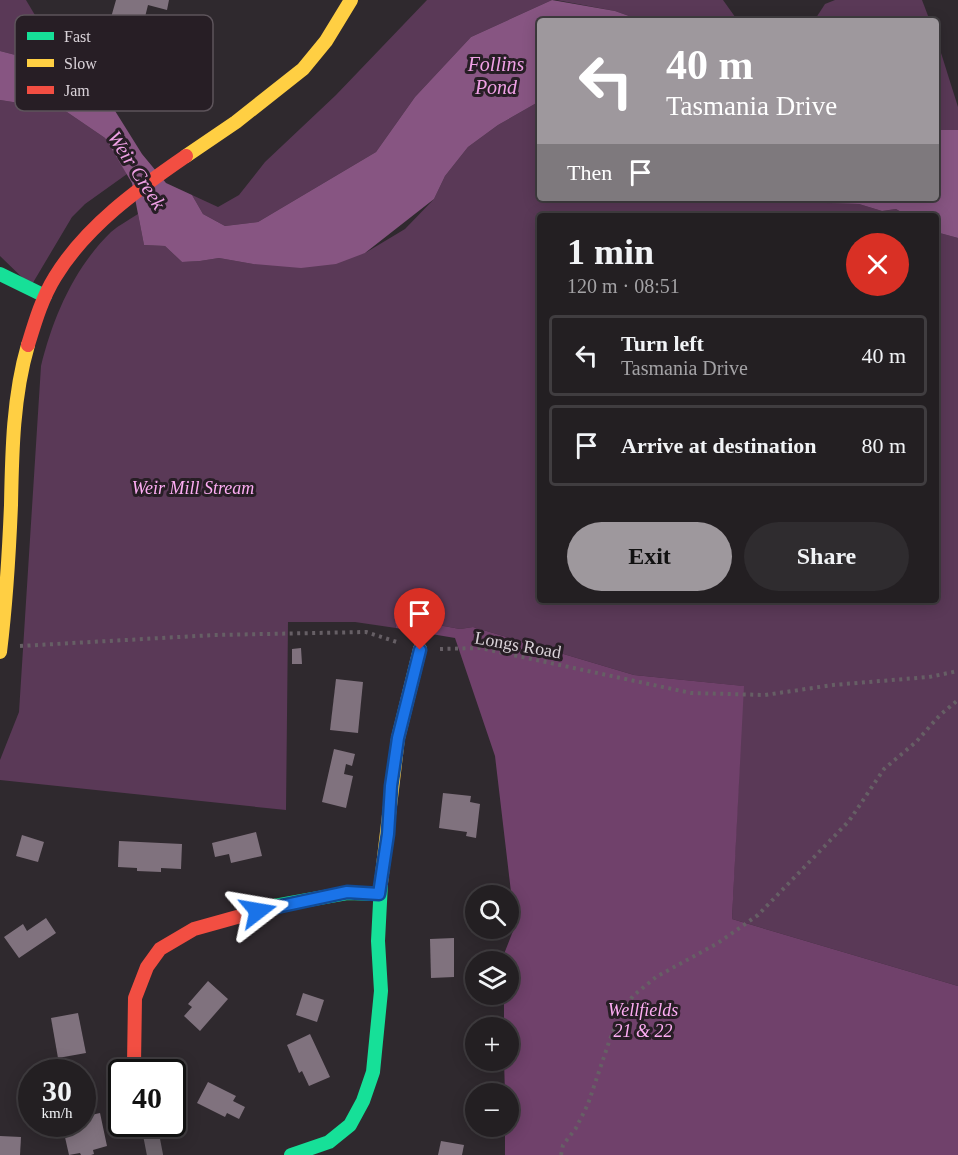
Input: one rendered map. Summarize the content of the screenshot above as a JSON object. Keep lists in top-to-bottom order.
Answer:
{
  "streets": {
    "path": ["Longs Road"]
  },
  "water": ["Follins Pond", "Weir Creek"],
  "parks": ["Weir Mill Stream", "Wellfields 21 & 22"],
  "legend": ["Fast", "Slow", "Jam"],
  "page": {
    "turn": ["40 m", "Tasmania Drive"],
    "then": "Then",
    "heading": ["1 min", "120 m · 08:51"],
    "list": [
      {
        "name": "Turn left",
        "note": "Tasmania Drive",
        "value": "40 m"
      },
      {
        "name": "Arrive at destination",
        "value": "80 m"
      }
    ],
    "buttons": ["Exit", "Share"],
    "map_buttons": ["+", "−"],
    "speed": "30 km/h",
    "limit": "40"
  }
}
